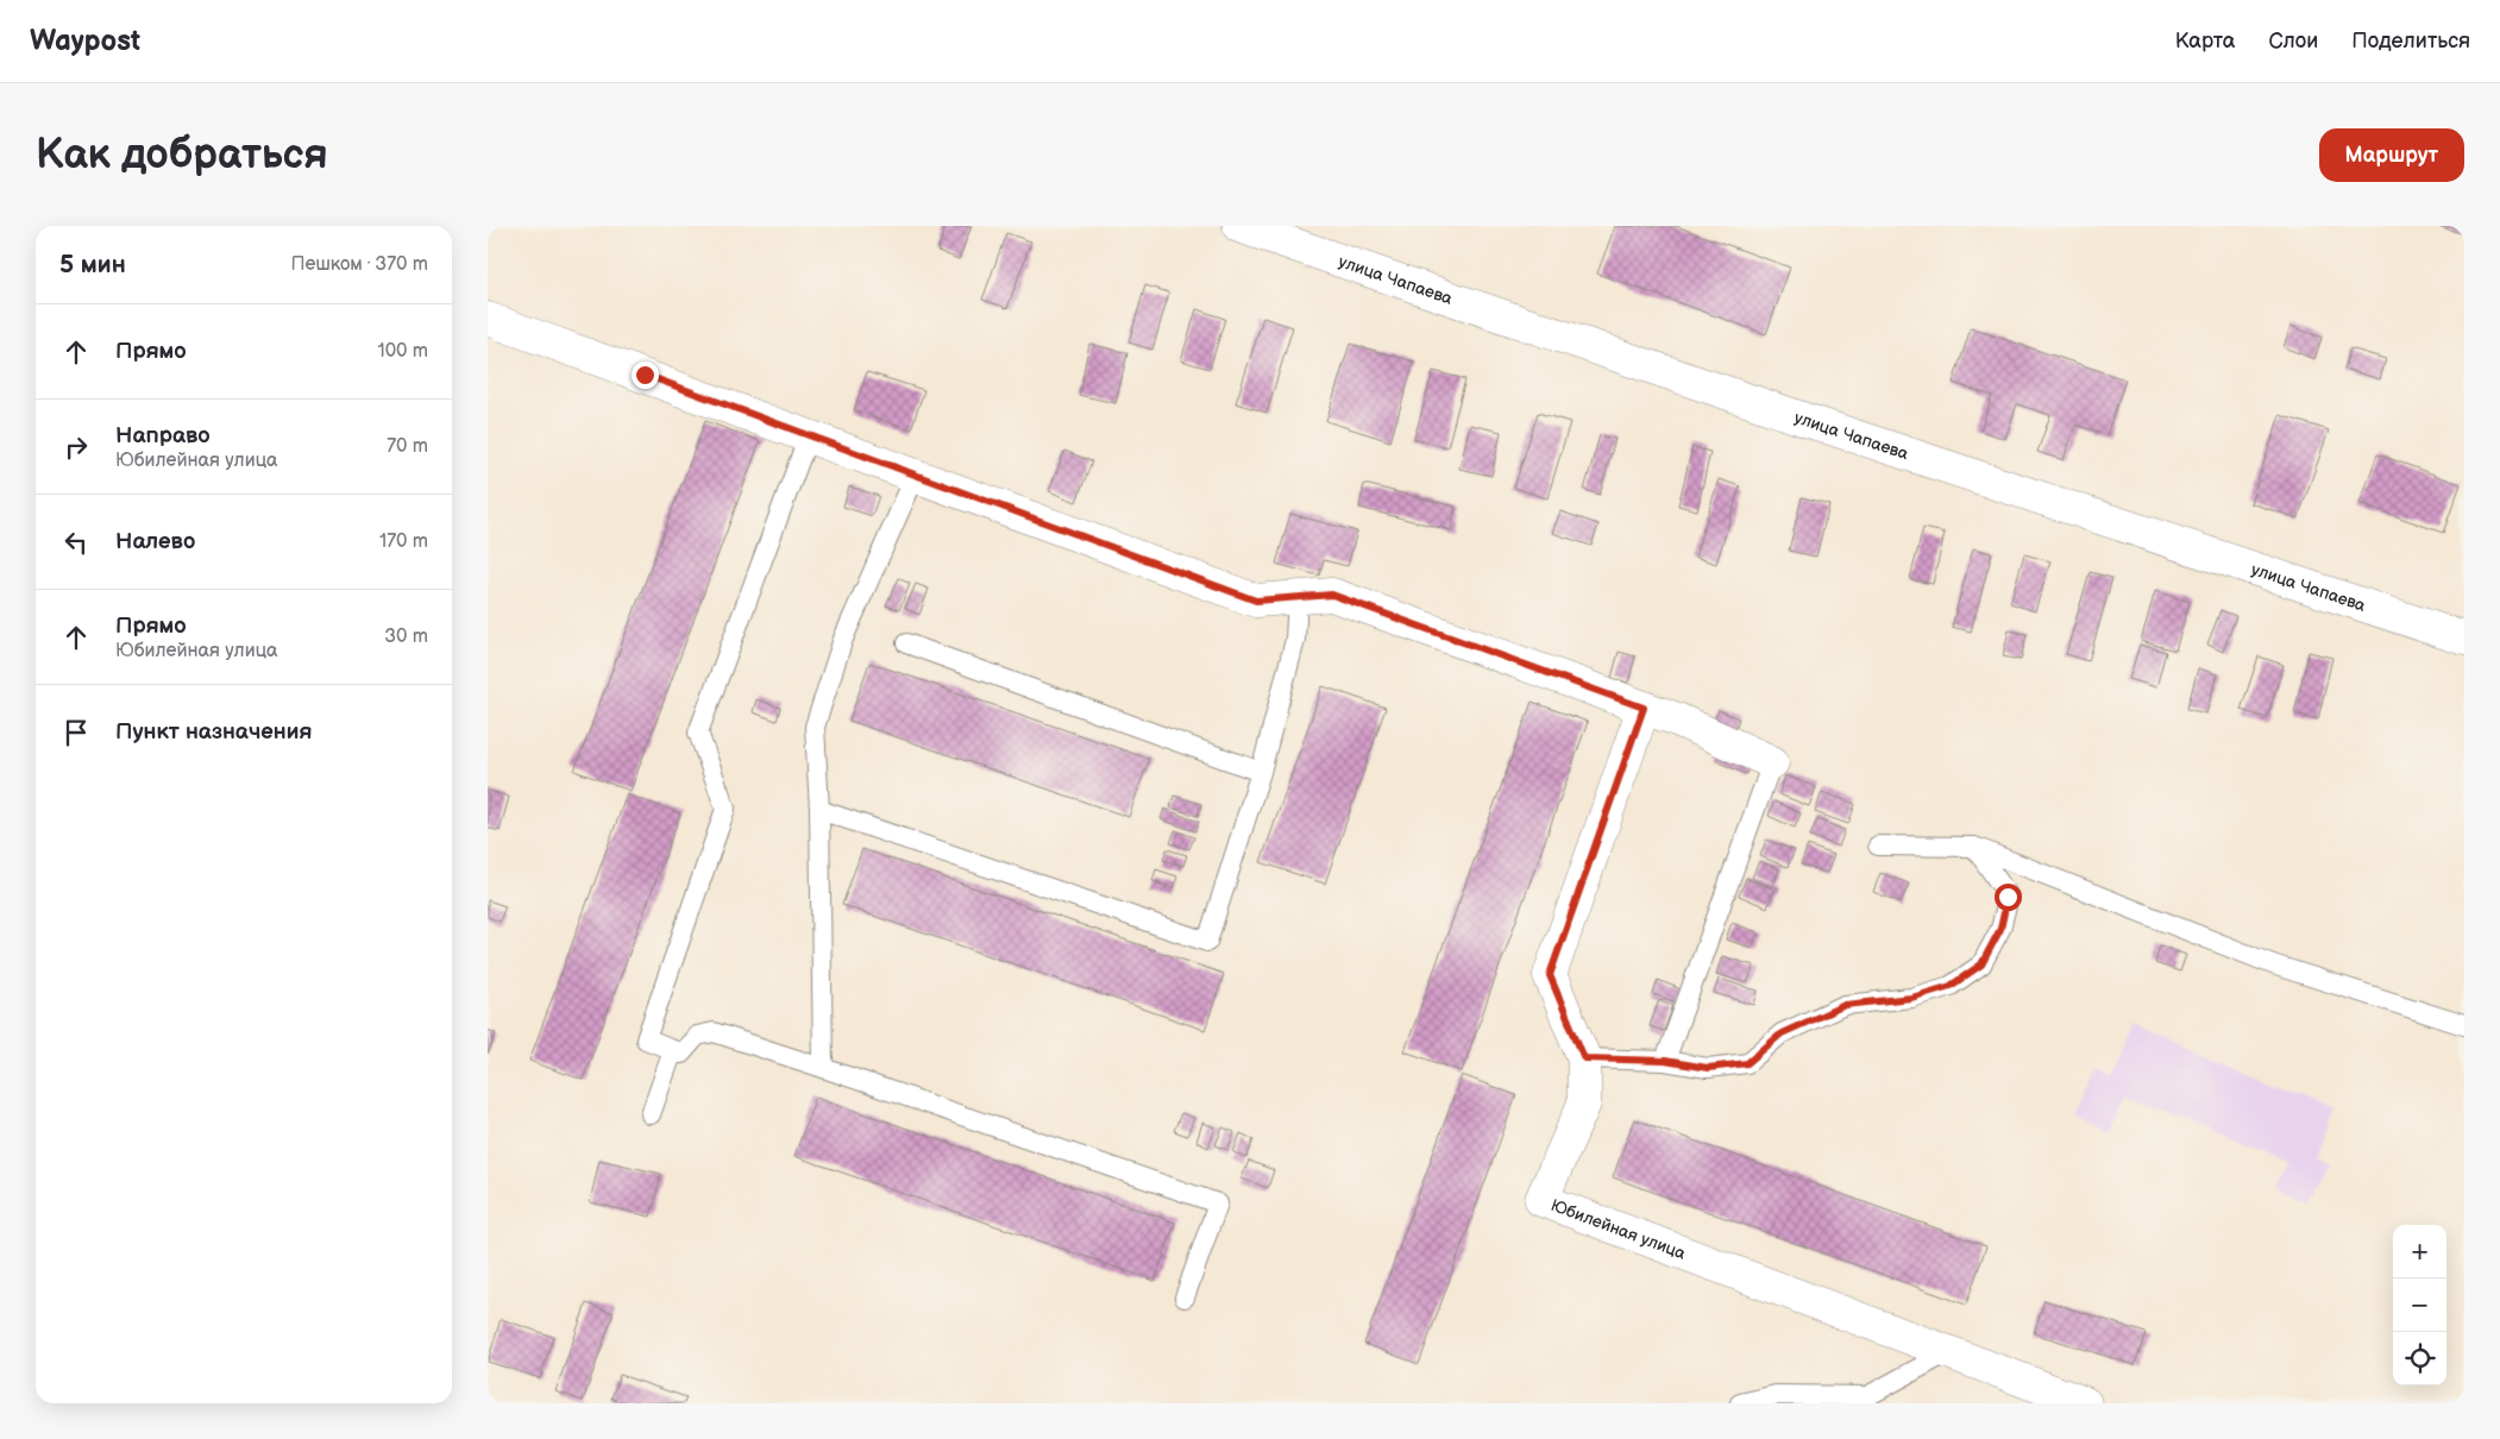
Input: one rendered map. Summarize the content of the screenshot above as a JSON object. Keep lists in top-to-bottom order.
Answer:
{
  "streets": {
    "street": ["улица Чапаева", "Юбилейная улица"]
  },
  "page": {
    "header": "Waypost",
    "nav": ["Карта", "Слои", "Поделиться"],
    "buttons": "Маршрут",
    "title": "Как добраться",
    "heading": ["5 мин", "Пешком · 370 m"],
    "list": [
      ["Прямо", "100 m"],
      ["Направо", "Юбилейная улица", "70 m"],
      ["Налево", "170 m"],
      ["Прямо", "Юбилейная улица", "30 m"],
      "Пункт назначения"
    ],
    "map_buttons": ["+", "−"]
  }
}
